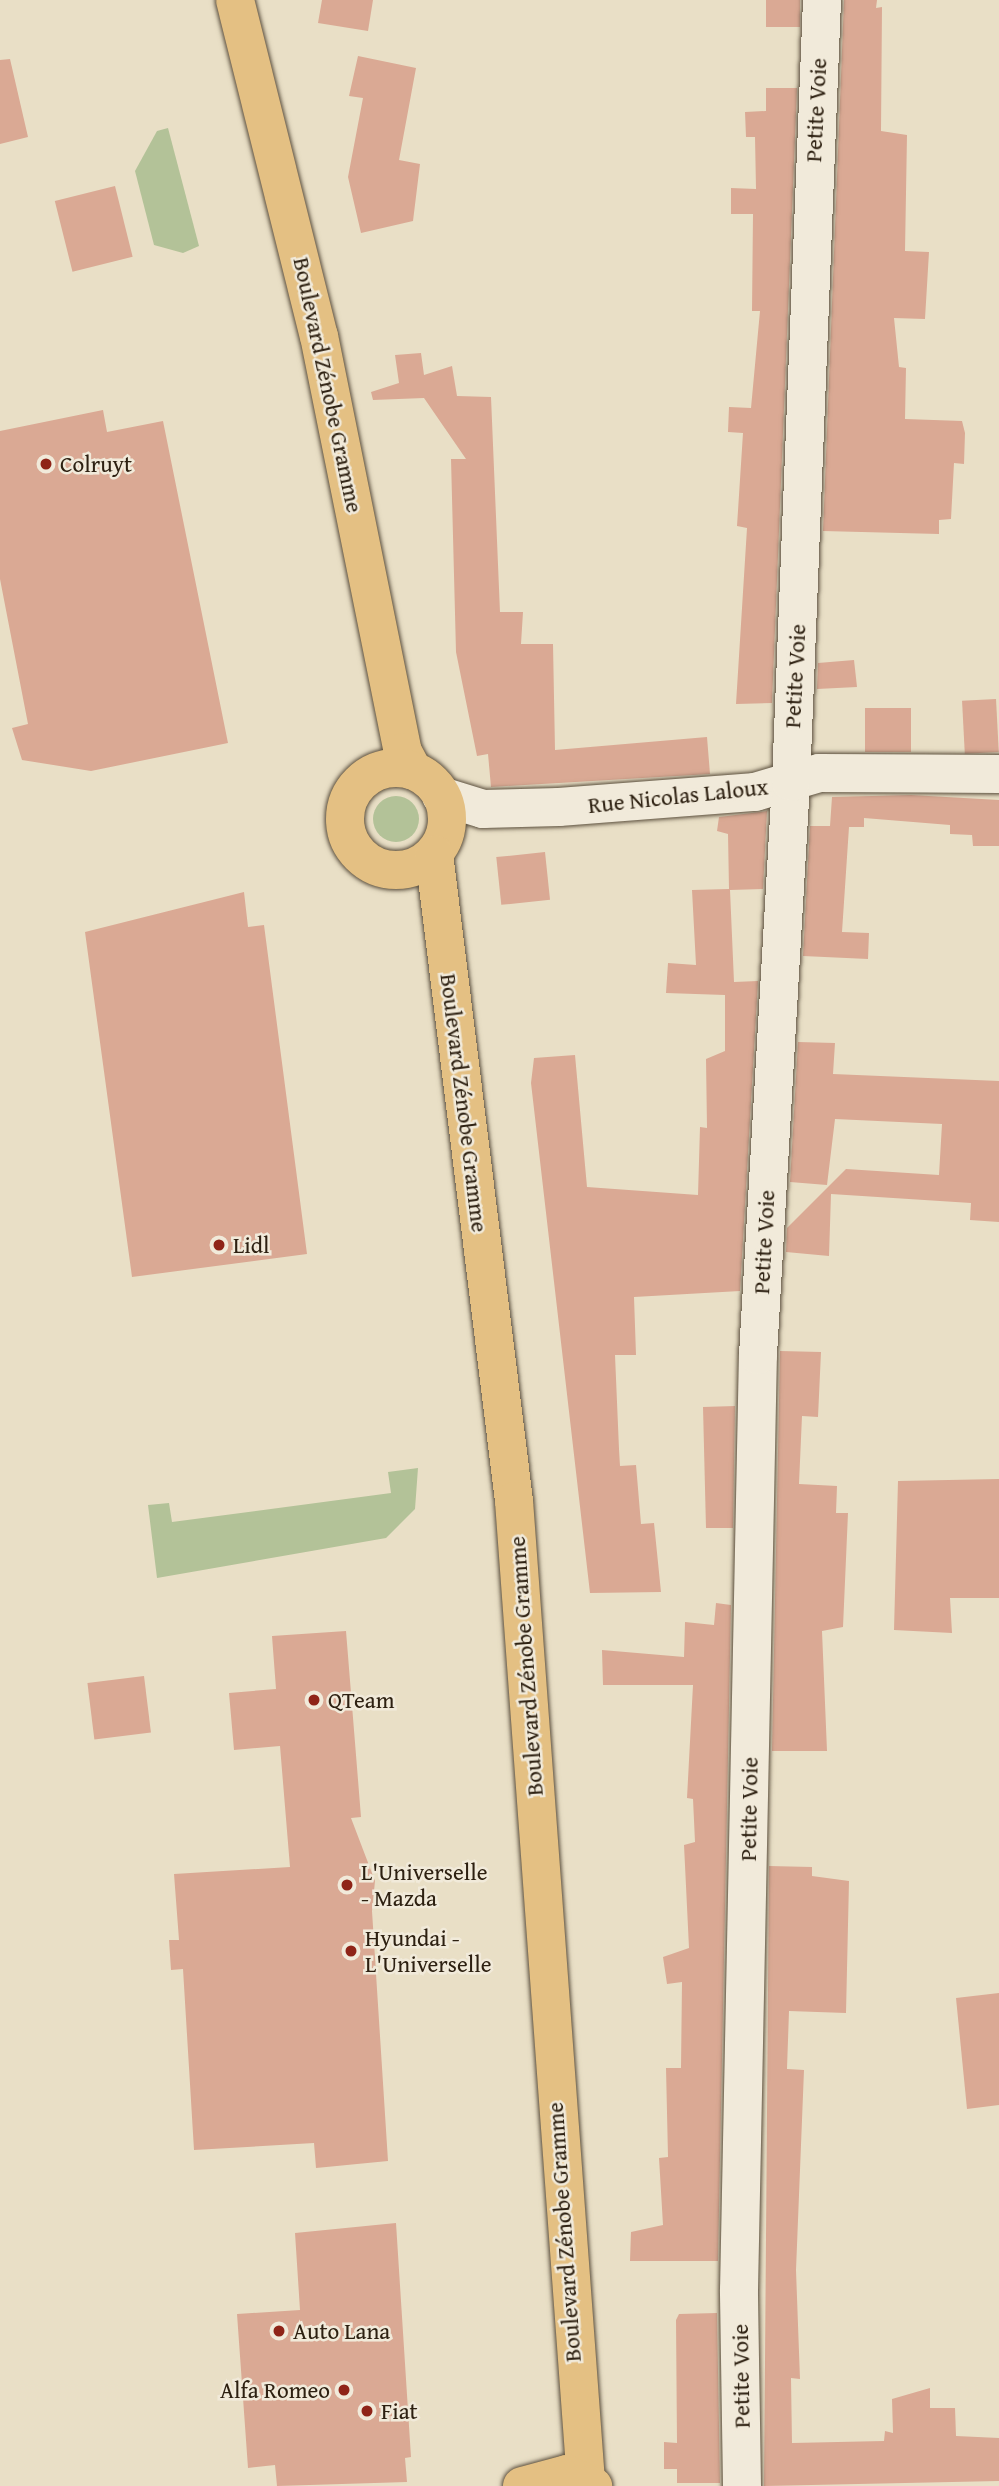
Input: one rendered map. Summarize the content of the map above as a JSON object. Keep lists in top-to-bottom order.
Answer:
{
  "streets": {
    "main road": ["Boulevard Zénobe Gramme"],
    "street": ["Petite Voie", "Rue Nicolas Laloux"]
  },
  "crossings": [
    ["Petite Voie", "Rue Nicolas Laloux"],
    ["Boulevard Zénobe Gramme", "Rue Nicolas Laloux"]
  ],
  "places": [
    "Colruyt",
    "Lidl",
    "QTeam",
    "L'Universelle - Mazda",
    "Hyundai - L'Universelle",
    "Auto Lana",
    "Alfa Romeo",
    "Fiat"
  ]
}
